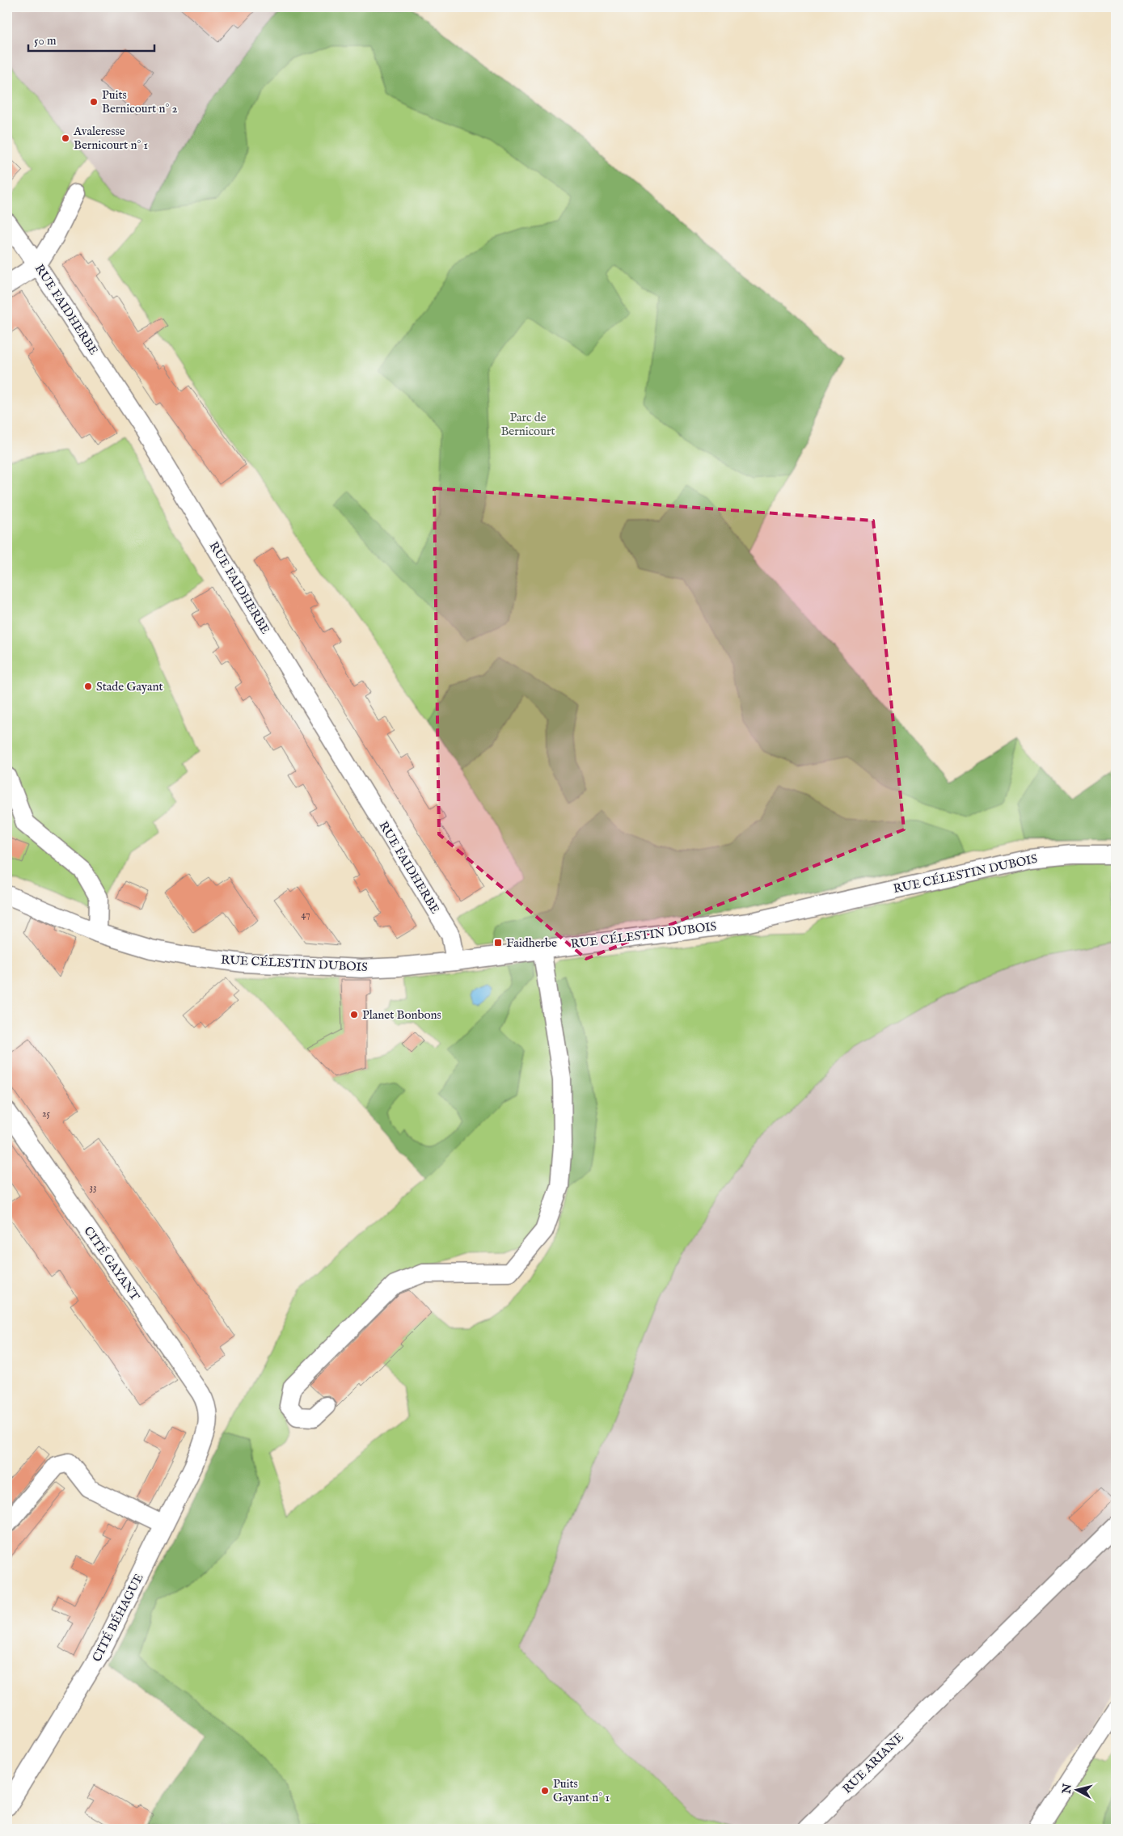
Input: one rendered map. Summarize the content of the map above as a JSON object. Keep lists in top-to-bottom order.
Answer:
{
  "streets": {
    "street": [
      "RUE FAIDHERBE",
      "RUE CÉLESTIN DUBOIS",
      "CITÉ GAYANT",
      "CITÉ BÉHAGUE",
      "RUE ARIANE"
    ]
  },
  "crossings": [
    ["RUE FAIDHERBE", "RUE CÉLESTIN DUBOIS"],
    ["CITÉ GAYANT", "CITÉ BÉHAGUE"]
  ],
  "parks": ["Parc de Bernicourt"],
  "places": {
    "other": [
      "Puits Bernicourt n° 2",
      "Avaleresse Bernicourt n° 1",
      "Stade Gayant",
      "Planet Bonbons",
      "Puits Gayant n° 1"
    ],
    "transit": ["Faidherbe"]
  },
  "house_numbers": ["47", "25", "33"],
  "scale_bar": "50 m",
  "north": "left"
}
